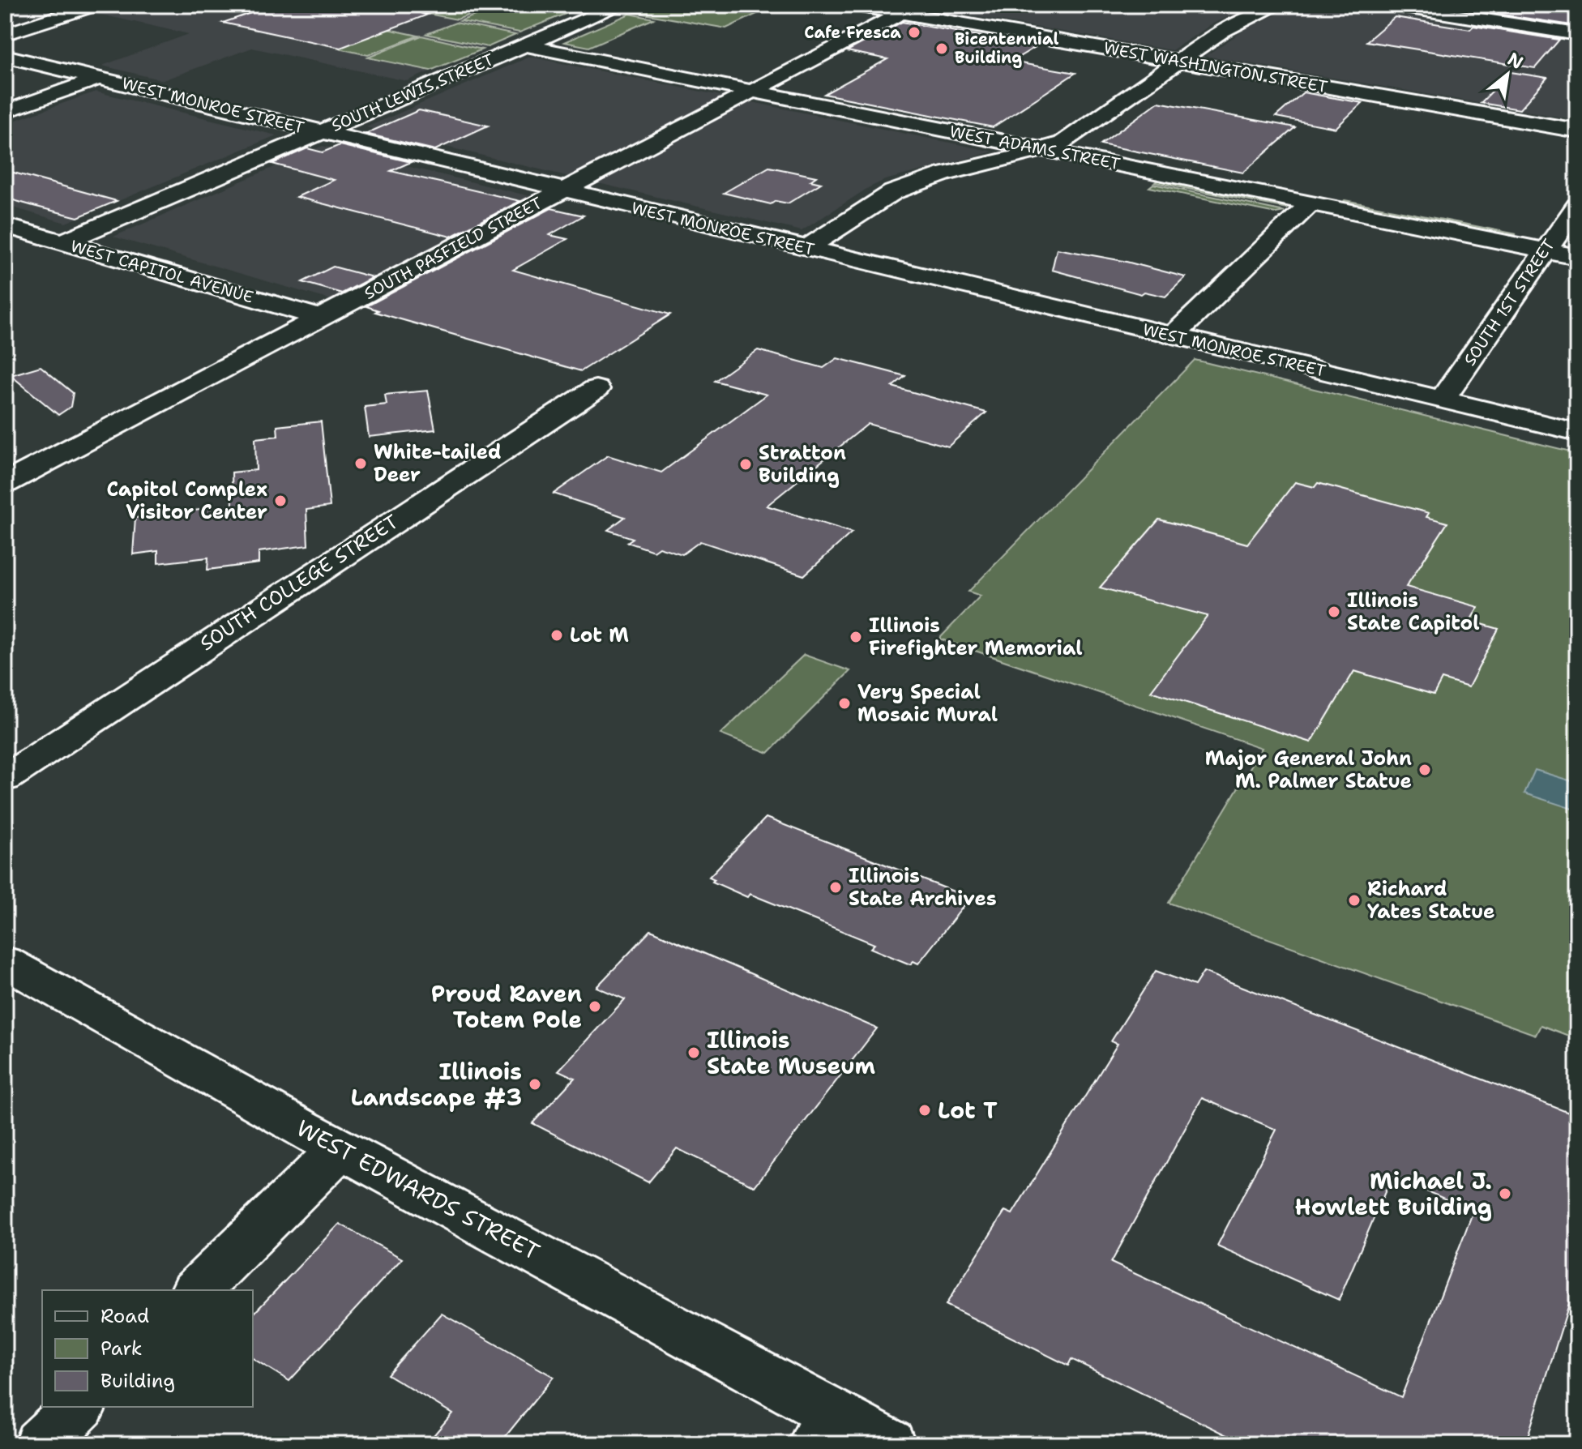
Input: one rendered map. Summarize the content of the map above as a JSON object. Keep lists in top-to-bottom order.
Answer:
{
  "streets": {
    "street": [
      "WEST WASHINGTON STREET",
      "SOUTH LEWIS STREET",
      "WEST MONROE STREET",
      "WEST ADAMS STREET",
      "SOUTH PASFIELD STREET",
      "WEST CAPITOL AVENUE",
      "SOUTH 1ST STREET",
      "SOUTH COLLEGE STREET",
      "WEST EDWARDS STREET"
    ]
  },
  "crossings": [
    ["WEST WASHINGTON STREET", "SOUTH PASFIELD STREET"],
    ["SOUTH LEWIS STREET", "WEST MONROE STREET"],
    ["SOUTH LEWIS STREET", "WEST ADAMS STREET"],
    ["SOUTH LEWIS STREET", "WEST CAPITOL AVENUE"],
    ["WEST MONROE STREET", "SOUTH PASFIELD STREET"],
    ["WEST MONROE STREET", "SOUTH 1ST STREET"],
    ["WEST ADAMS STREET", "SOUTH PASFIELD STREET"],
    ["WEST ADAMS STREET", "SOUTH 1ST STREET"],
    ["SOUTH PASFIELD STREET", "WEST CAPITOL AVENUE"]
  ],
  "places": [
    "Cafe Fresca",
    "Bicentennial Building",
    "White-tailed Deer",
    "Stratton Building",
    "Capitol Complex Visitor Center",
    "Illinois State Capitol",
    "Lot M",
    "Illinois Firefighter Memorial",
    "Very Special Mosaic Mural",
    "Major General John M. Palmer Statue",
    "Illinois State Archives",
    "Richard Yates Statue",
    "Proud Raven Totem Pole",
    "Illinois State Museum",
    "Illinois Landscape #3",
    "Lot T",
    "Michael J. Howlett Building"
  ],
  "legend": ["Road", "Park", "Building"],
  "north": "top right"
}
